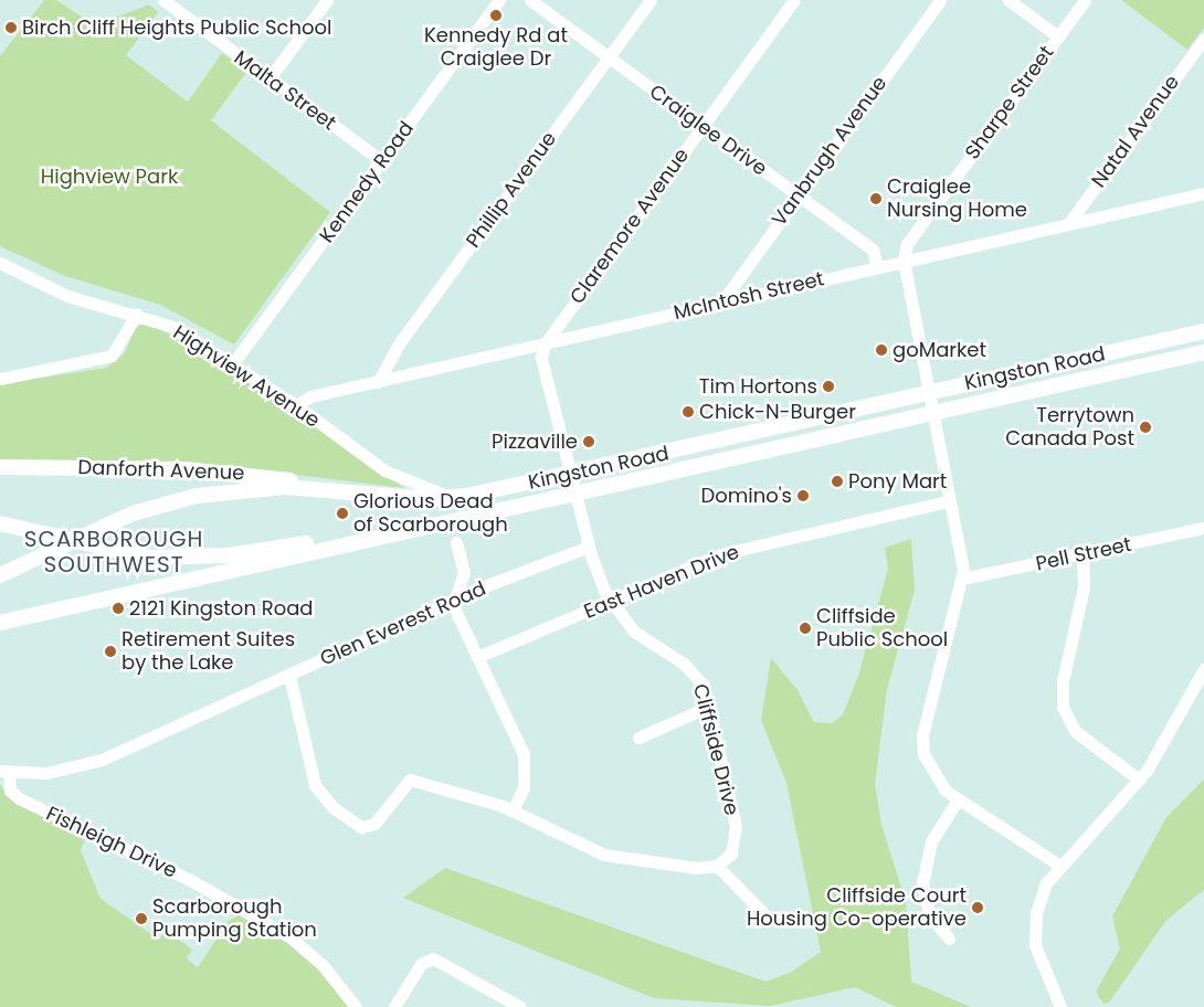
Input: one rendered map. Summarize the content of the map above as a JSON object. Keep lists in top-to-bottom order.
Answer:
{
  "streets": {
    "main road": ["Kingston Road", "Danforth Avenue"],
    "street": [
      "Malta Street",
      "Sharpe Street",
      "Craiglee Drive",
      "Natal Avenue",
      "Vanbrugh Avenue",
      "Kennedy Road",
      "Phillip Avenue",
      "Claremore Avenue",
      "McIntosh Street",
      "Highview Avenue",
      "Pell Street",
      "East Haven Drive",
      "Glen Everest Road",
      "Cliffside Drive",
      "Fishleigh Drive"
    ]
  },
  "crossings": [
    ["Malta Street", "Kennedy Road"],
    ["Sharpe Street", "McIntosh Street"],
    ["Craiglee Drive", "Vanbrugh Avenue"],
    ["Craiglee Drive", "Phillip Avenue"],
    ["Craiglee Drive", "Claremore Avenue"],
    ["Craiglee Drive", "McIntosh Street"],
    ["Natal Avenue", "McIntosh Street"],
    ["Vanbrugh Avenue", "McIntosh Street"],
    ["Kennedy Road", "Highview Avenue"],
    ["Phillip Avenue", "McIntosh Street"],
    ["Claremore Avenue", "McIntosh Street"],
    ["McIntosh Street", "Highview Avenue"],
    ["Kingston Road", "Highview Avenue"],
    ["Kingston Road", "Danforth Avenue"],
    ["Kingston Road", "Cliffside Drive"],
    ["East Haven Drive", "Cliffside Drive"],
    ["Glen Everest Road", "Cliffside Drive"],
    ["Glen Everest Road", "Fishleigh Drive"]
  ],
  "districts": ["SCARBOROUGH SOUTHWEST"],
  "parks": ["Highview Park"],
  "places": [
    "Kennedy Rd at Craiglee Dr",
    "Birch Cliff Heights Public School",
    "Craiglee Nursing Home",
    "goMarket",
    "Tim Hortons",
    "Chick-N-Burger",
    "Terrytown Canada Post",
    "Pizzaville",
    "Pony Mart",
    "Domino's",
    "Glorious Dead of Scarborough",
    "2121 Kingston Road",
    "Cliffside Public School",
    "Retirement Suites by the Lake",
    "Cliffside Court Housing Co-operative",
    "Scarborough Pumping Station"
  ]
}
